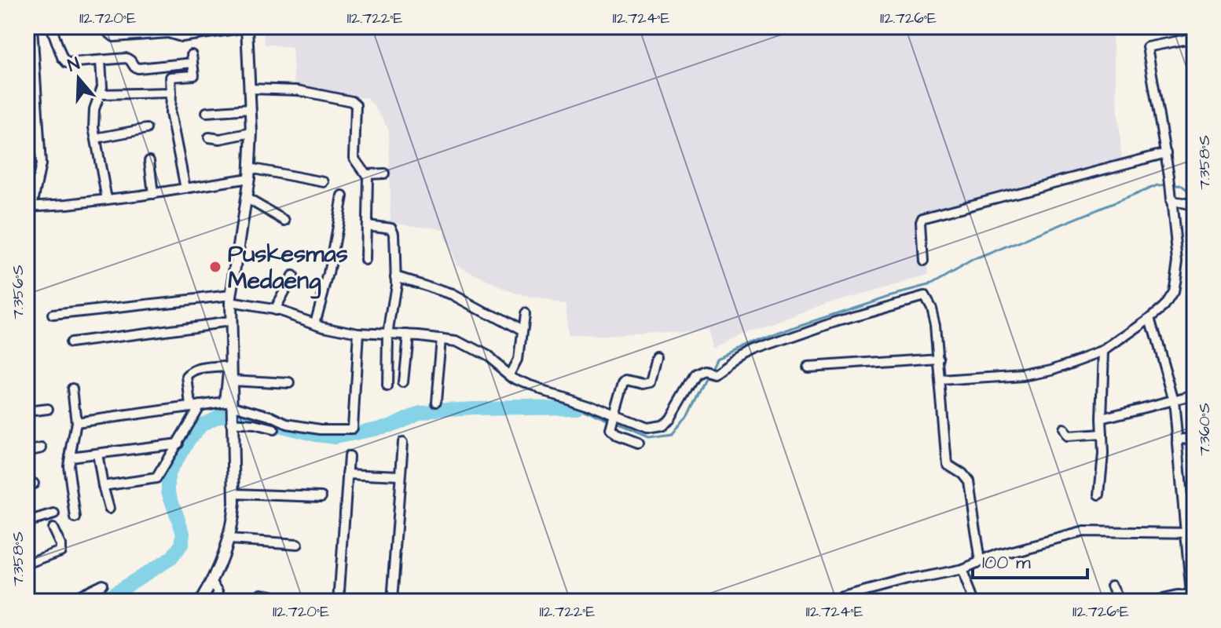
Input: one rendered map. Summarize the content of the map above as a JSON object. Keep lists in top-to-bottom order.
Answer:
{
  "places": ["Puskesmas Medaeng"],
  "scale_bar": "100 m",
  "north": "top",
  "coordinates": [
    "112.720°E",
    "112.722°E",
    "112.724°E",
    "112.726°E",
    "7.358°S",
    "7.356°S",
    "7.360°S"
  ]
}
